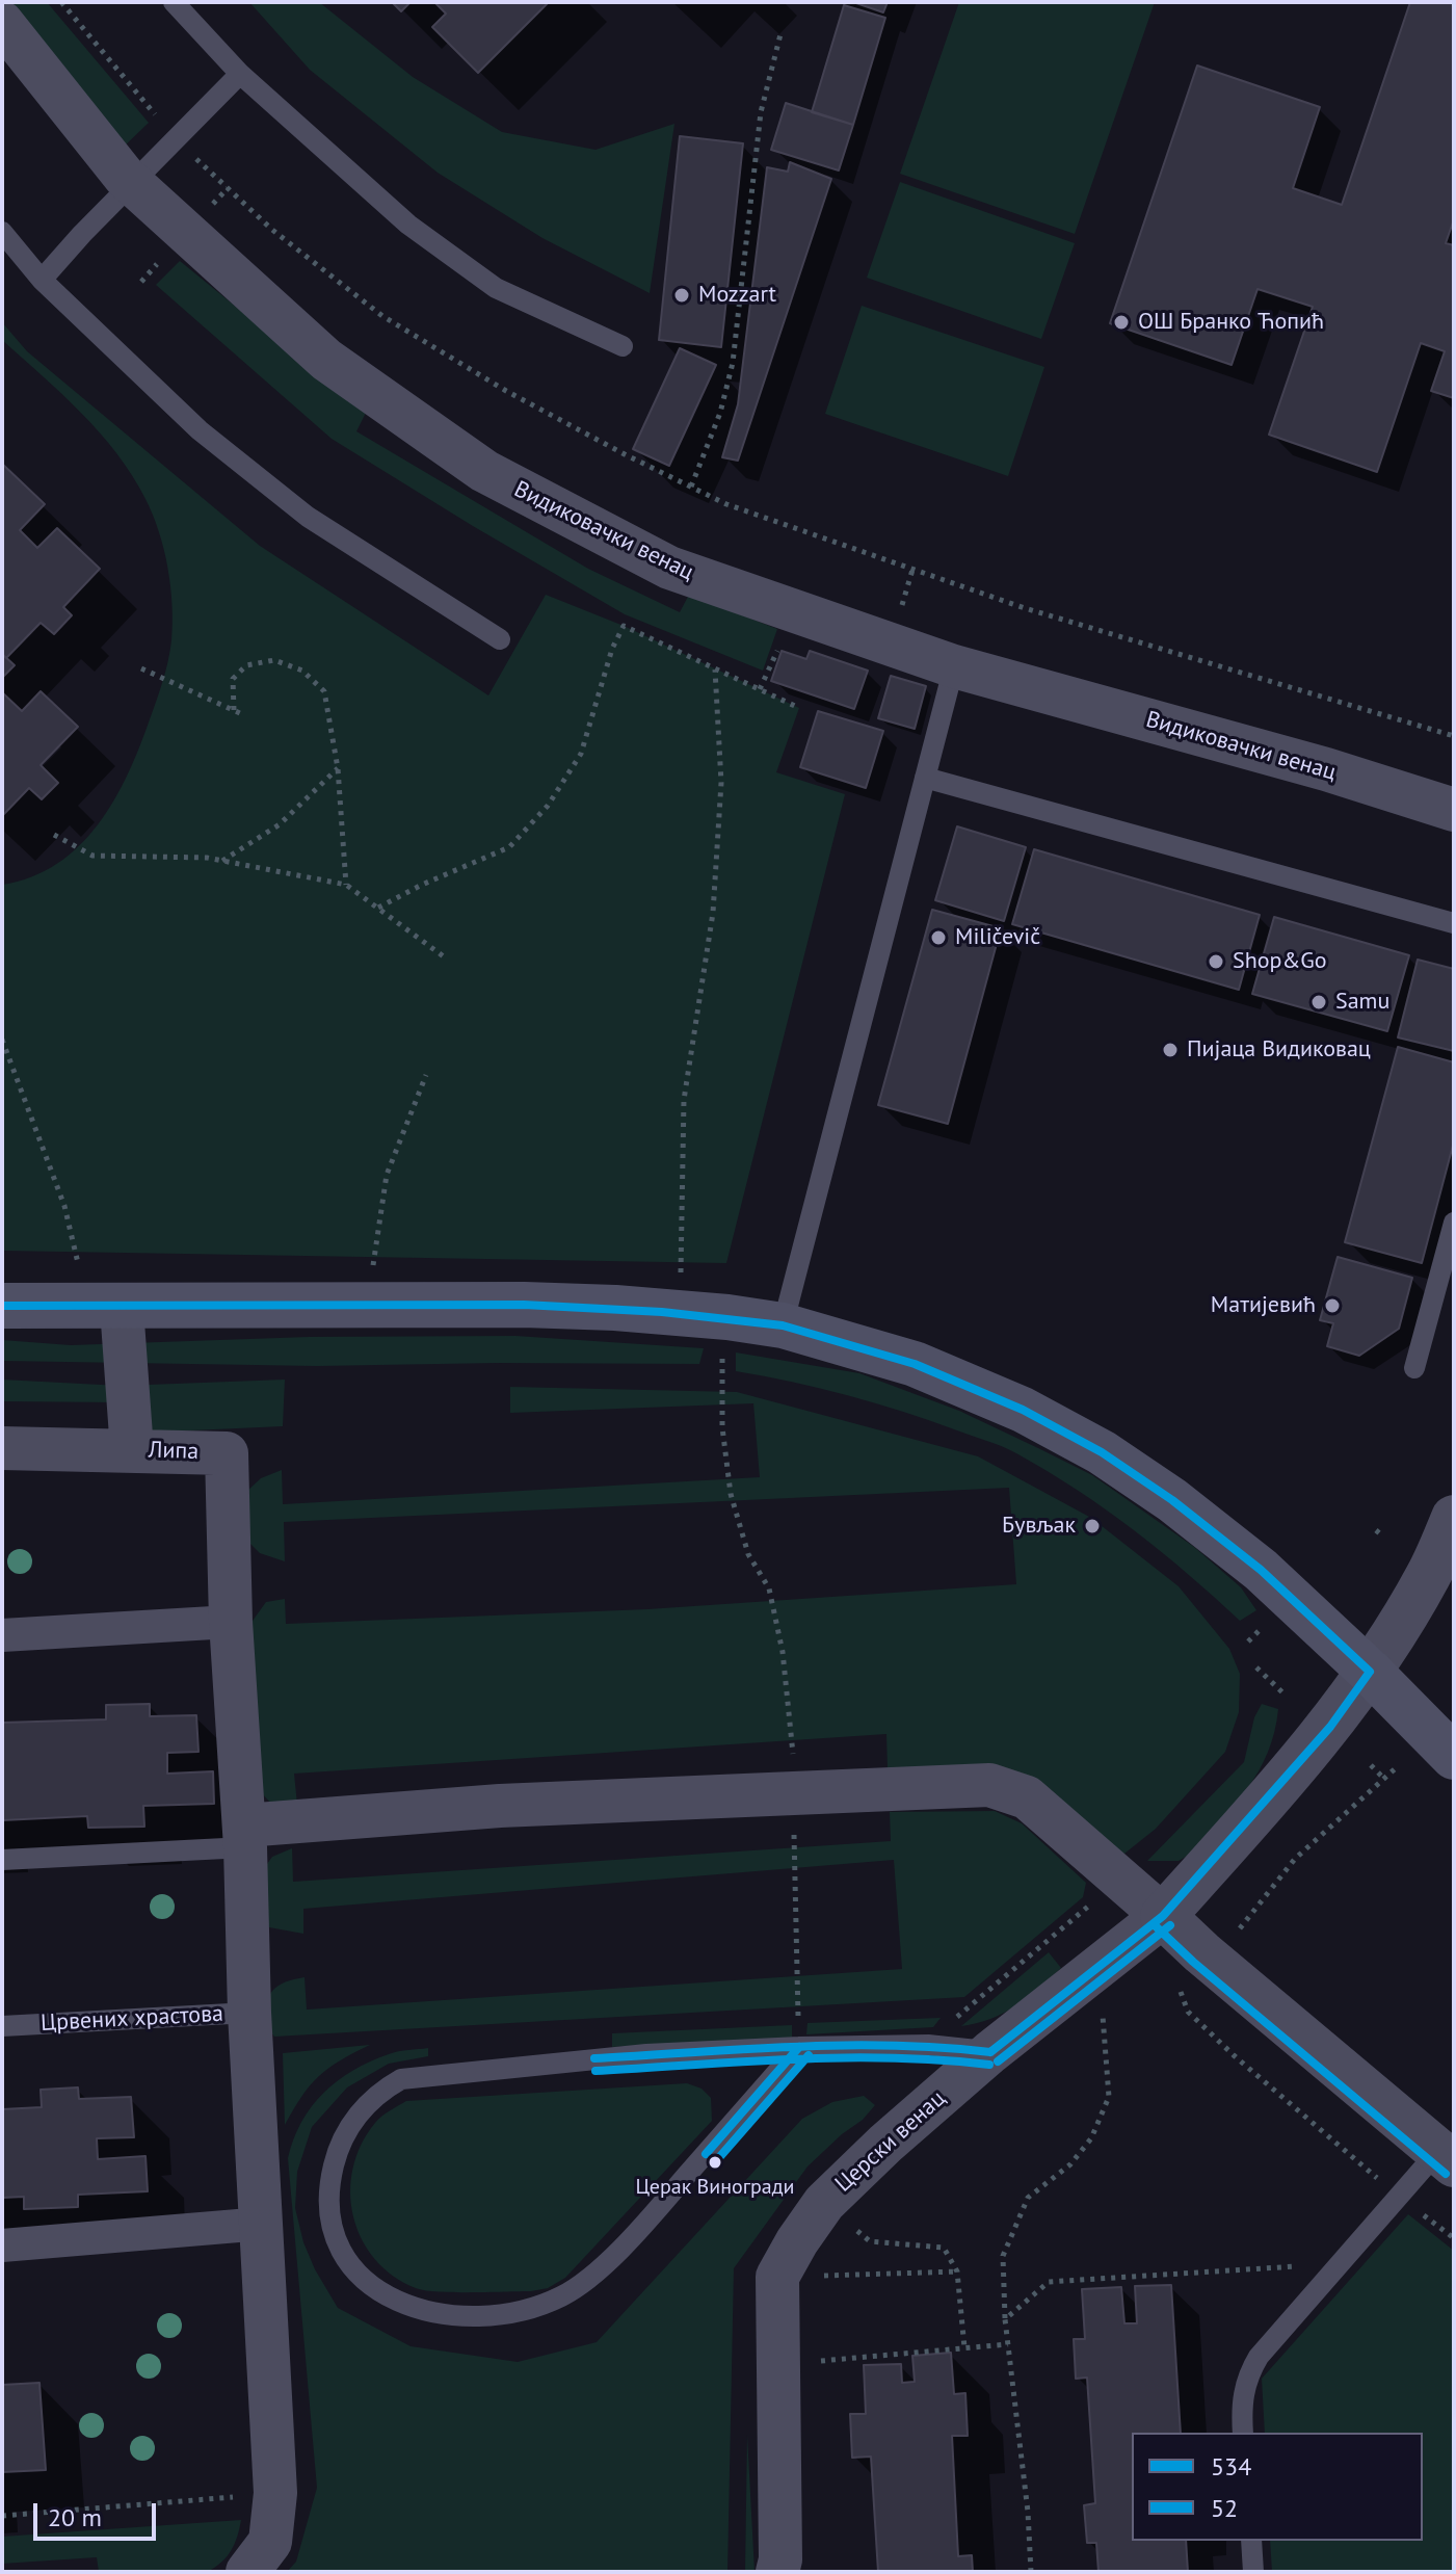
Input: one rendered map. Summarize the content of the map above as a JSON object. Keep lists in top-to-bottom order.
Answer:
{
  "streets": {
    "street": [
      "Видиковачки венац",
      "Липа",
      "Црвених храстова",
      "Церски венац"
    ]
  },
  "crossings": [
    ["Липа", "Црвених храстова"]
  ],
  "places": [
    "Mozzart",
    "ОШ Бранко Ћопић",
    "Miličevič",
    "Shop&Go",
    "Samu",
    "Пијаца Видиковац",
    "Матијевић",
    "Бувљак",
    "Церак Виногради"
  ],
  "lines": ["transit line 534", "transit line 52"],
  "legend": ["534", "52"],
  "scale_bar": "20 m"
}
